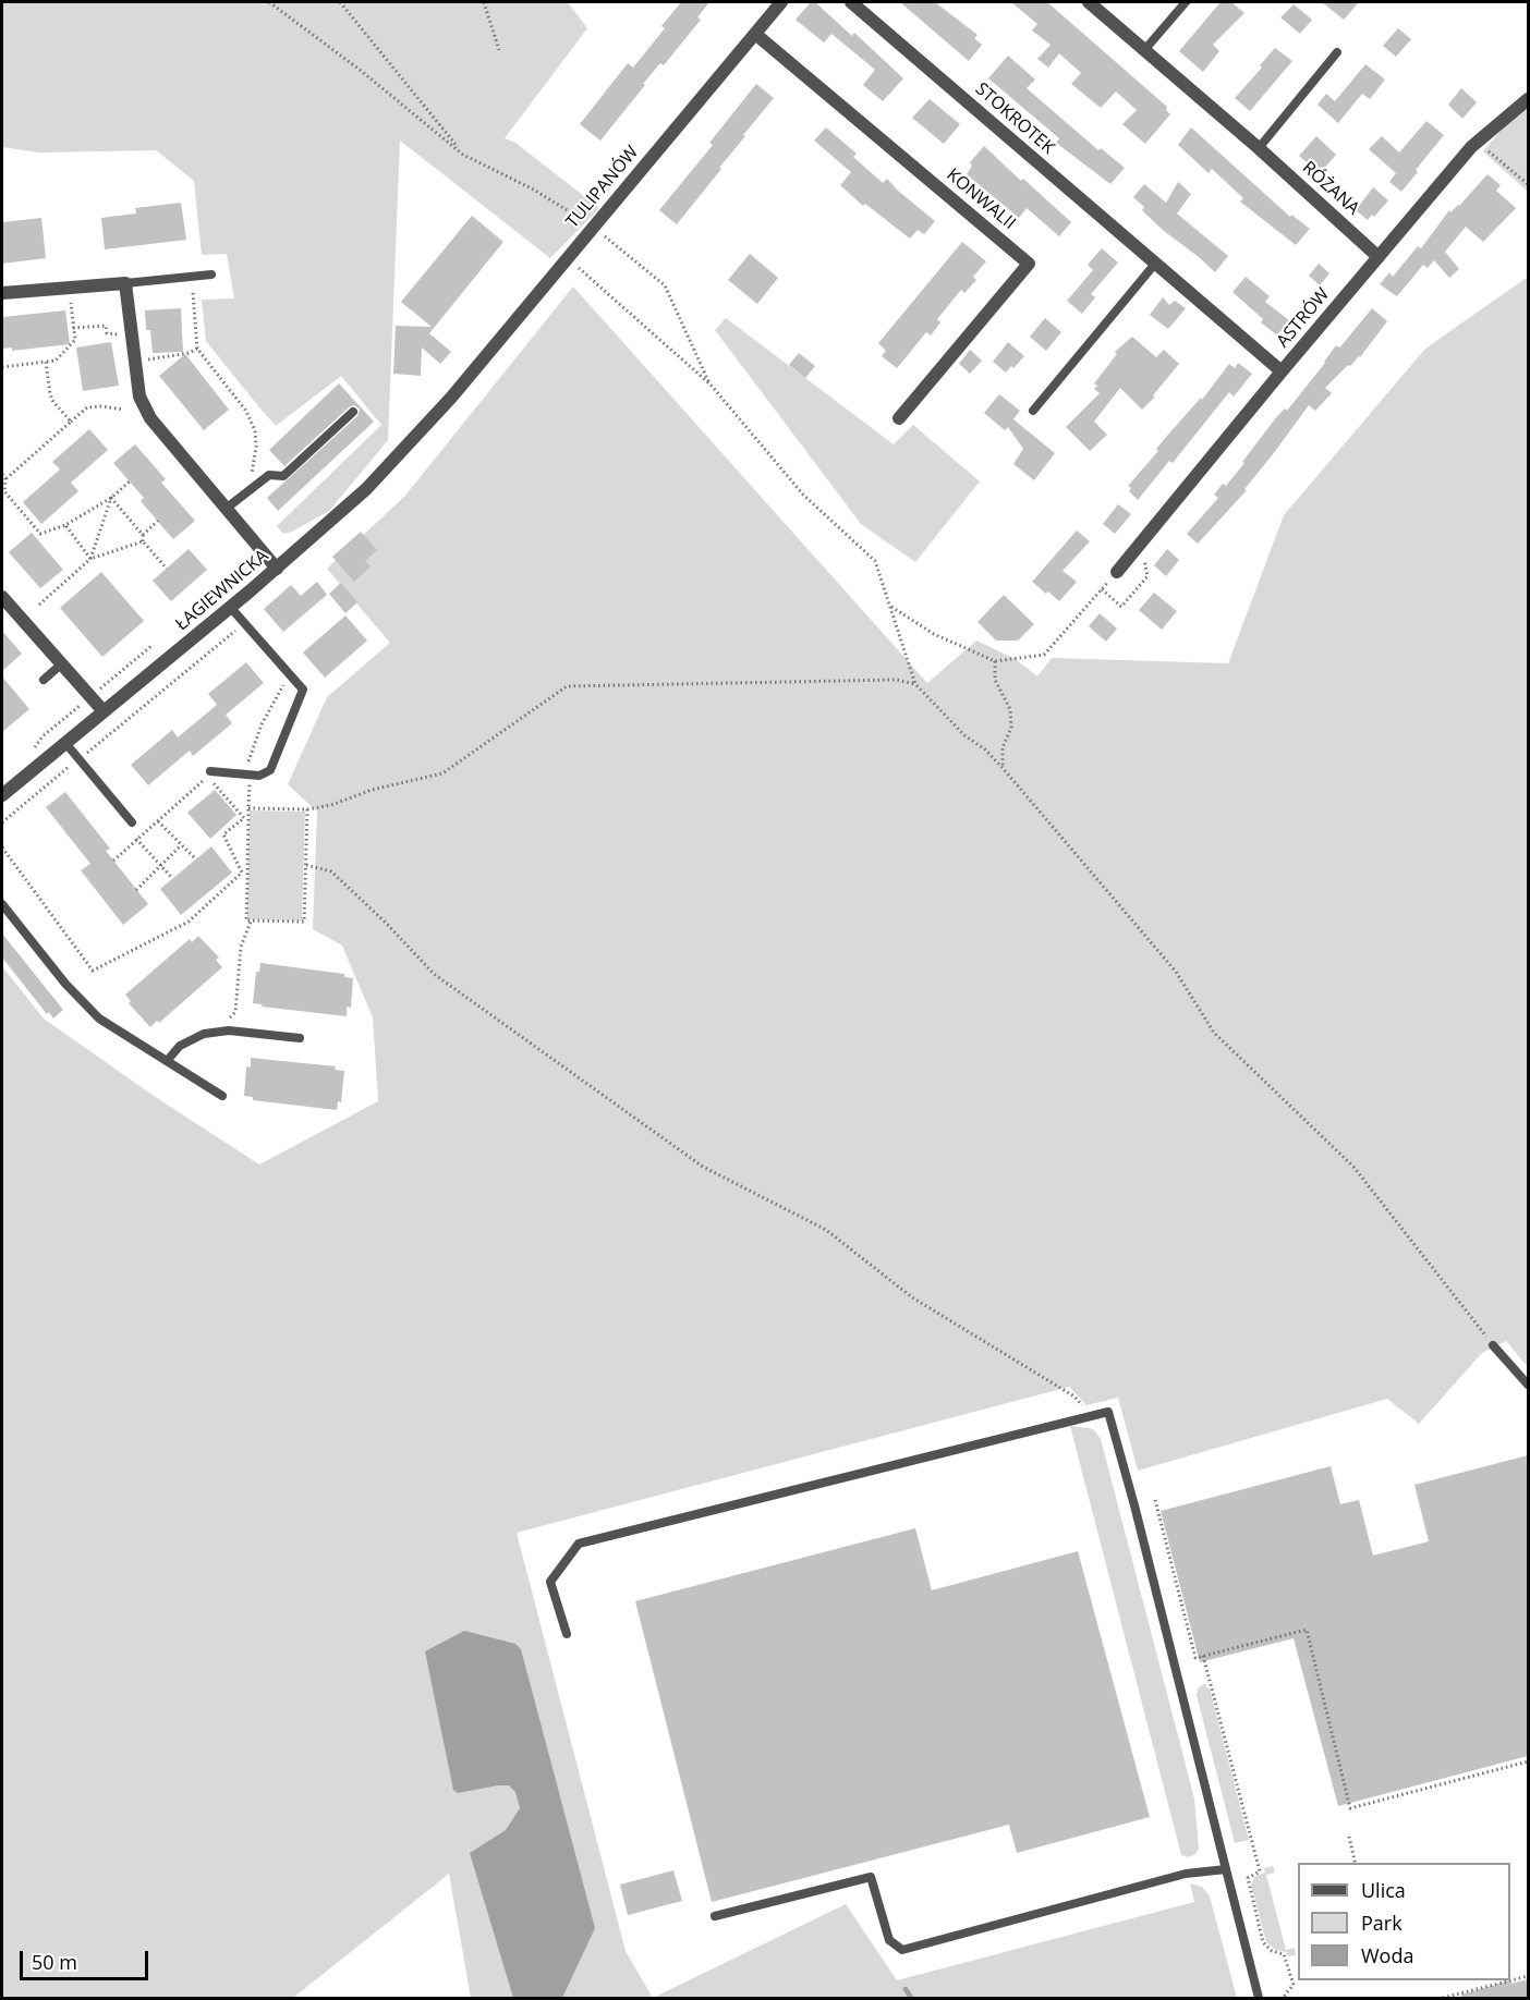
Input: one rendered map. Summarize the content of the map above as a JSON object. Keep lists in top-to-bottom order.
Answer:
{
  "streets": {
    "street": [
      "STOKROTEK",
      "TULIPANÓW",
      "RÓŻANA",
      "KONWALII",
      "ASTRÓW",
      "ŁAGIEWNICKA"
    ]
  },
  "crossings": [
    ["STOKROTEK", "ASTRÓW"],
    ["TULIPANÓW", "KONWALII"],
    ["TULIPANÓW", "ŁAGIEWNICKA"],
    ["RÓŻANA", "ASTRÓW"]
  ],
  "legend": ["Ulica", "Park", "Woda"],
  "scale_bar": "50 m"
}
